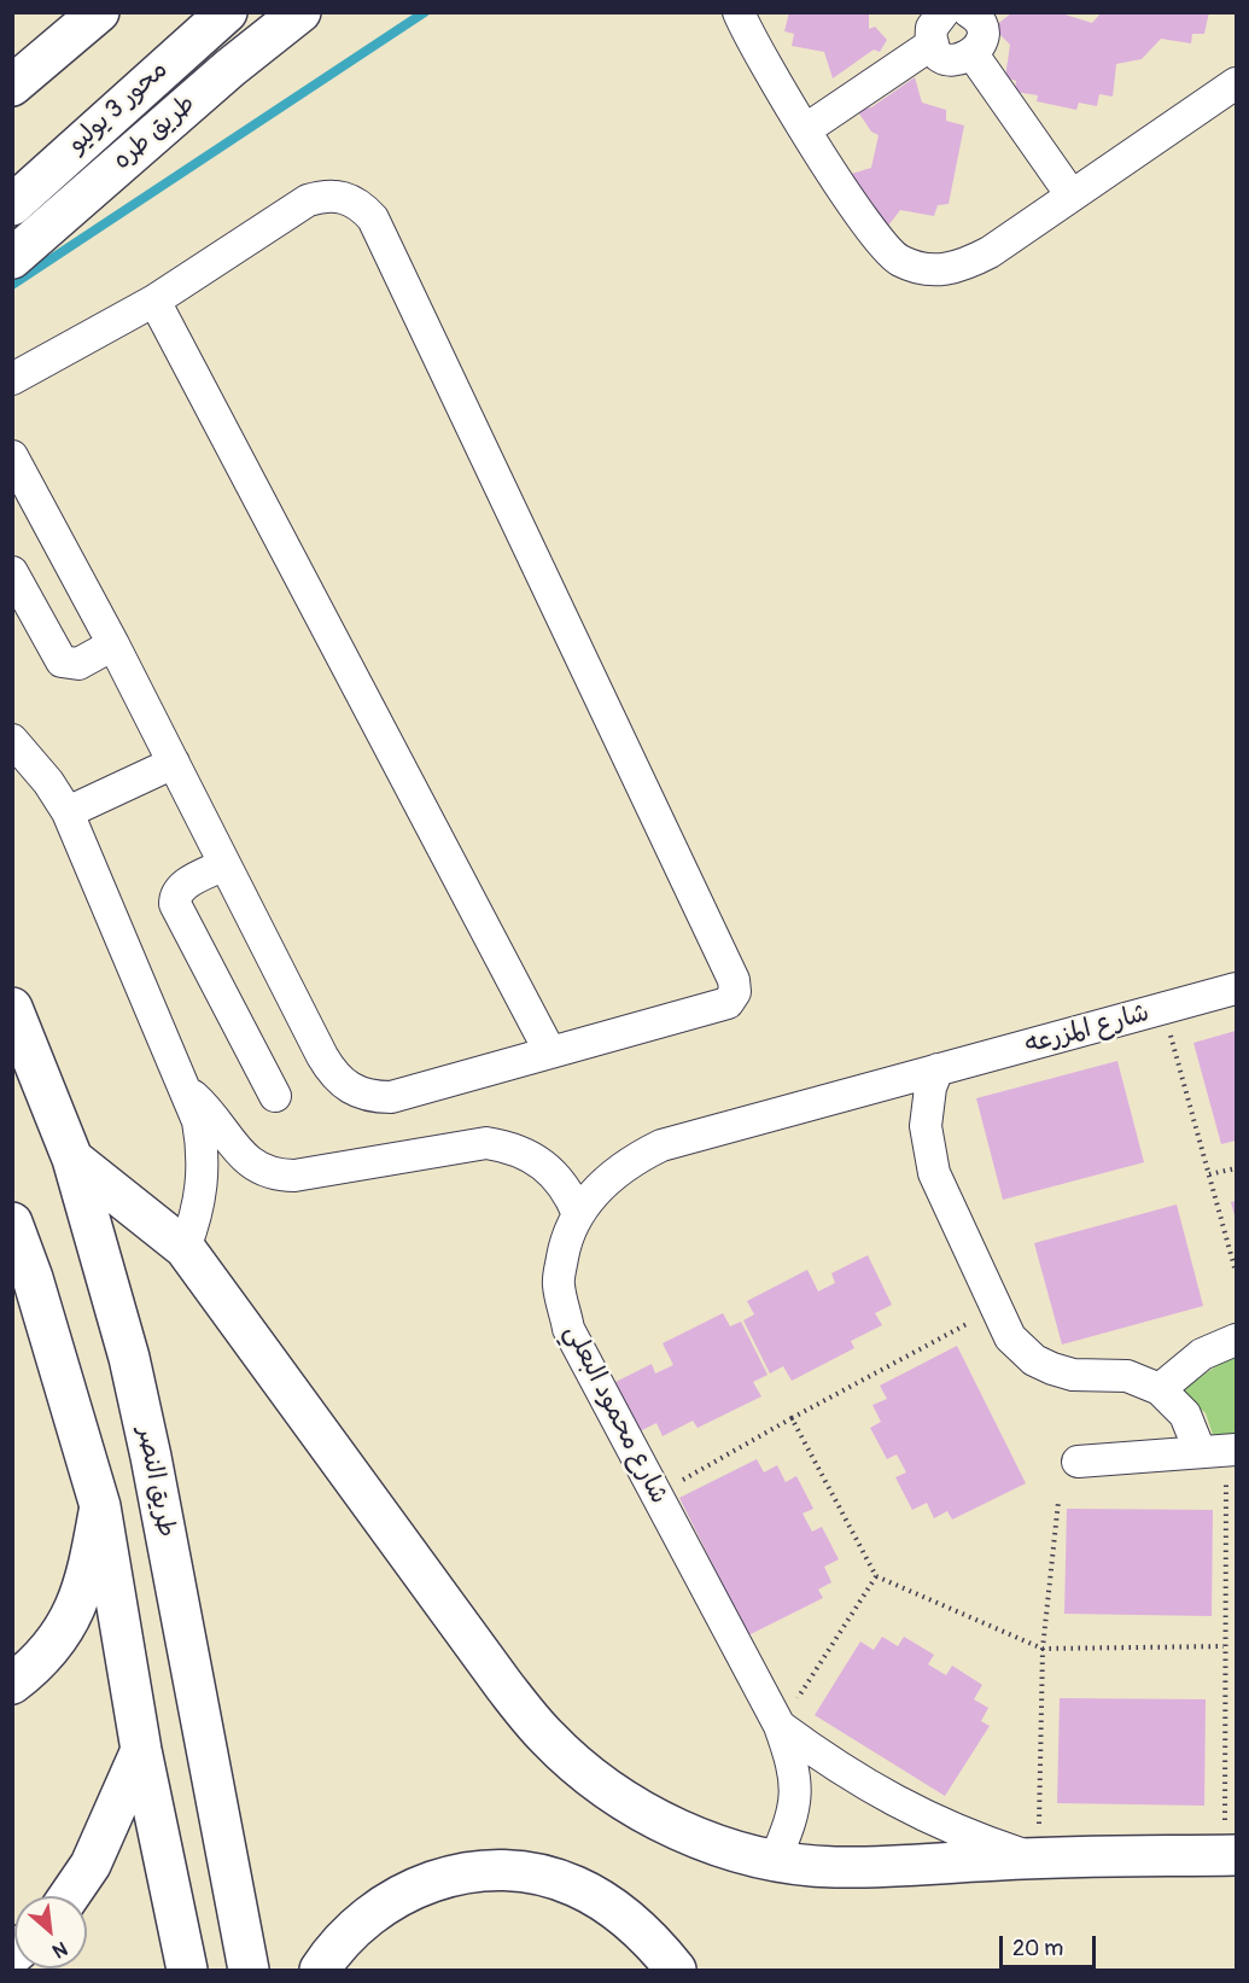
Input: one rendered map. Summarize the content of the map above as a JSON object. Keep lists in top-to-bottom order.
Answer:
{
  "streets": {
    "main road": ["محور 3 يوليو", "طريق طره", "طريق النصر"],
    "street": ["شارع المزرعه", "شارع محمود البعلي"]
  },
  "crossings": [
    ["شارع المزرعه", "شارع محمود البعلي"]
  ],
  "scale_bar": "20 m",
  "north": "bottom right"
}
